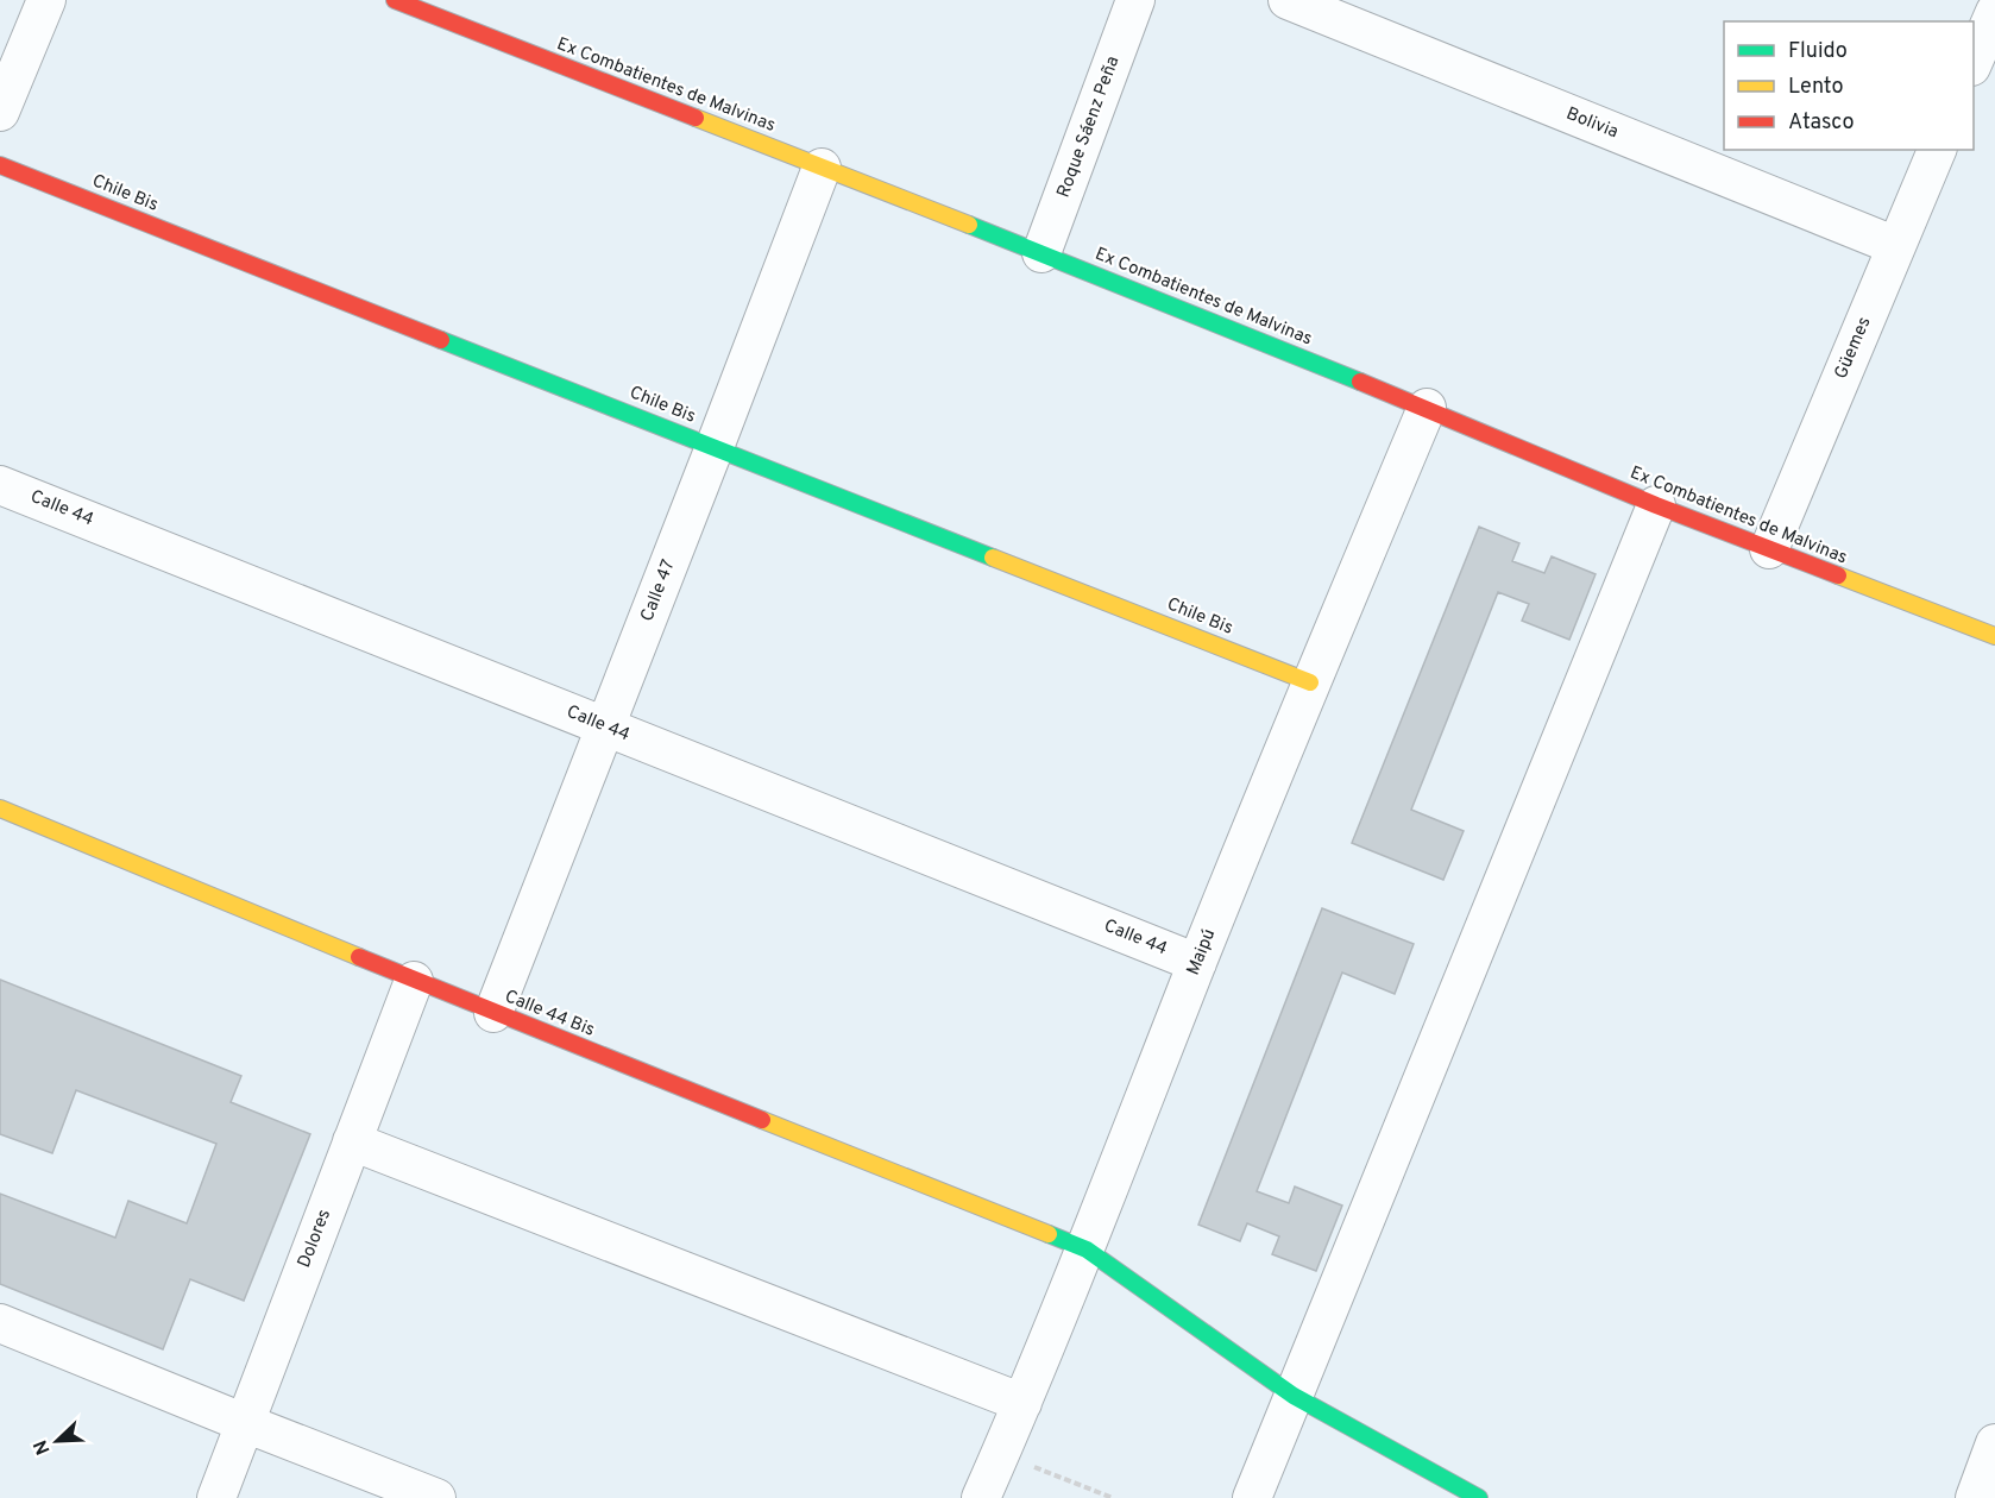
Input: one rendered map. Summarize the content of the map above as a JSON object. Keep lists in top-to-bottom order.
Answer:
{
  "streets": {
    "street": [
      "Ex Combatientes de Malvinas",
      "Bolivia",
      "Roque Sáenz Peña",
      "Chile Bis",
      "Güemes",
      "Calle 44",
      "Calle 47",
      "Maipú",
      "Calle 44 Bis",
      "Dolores"
    ]
  },
  "crossings": [
    ["Ex Combatientes de Malvinas", "Roque Sáenz Peña"],
    ["Ex Combatientes de Malvinas", "Güemes"],
    ["Ex Combatientes de Malvinas", "Calle 47"],
    ["Ex Combatientes de Malvinas", "Maipú"],
    ["Bolivia", "Güemes"],
    ["Chile Bis", "Calle 47"],
    ["Chile Bis", "Maipú"],
    ["Calle 44", "Calle 47"],
    ["Calle 44", "Maipú"],
    ["Calle 47", "Calle 44 Bis"],
    ["Maipú", "Calle 44 Bis"],
    ["Calle 44 Bis", "Dolores"]
  ],
  "legend": ["Fluido", "Lento", "Atasco"],
  "north": "bottom left"
}
